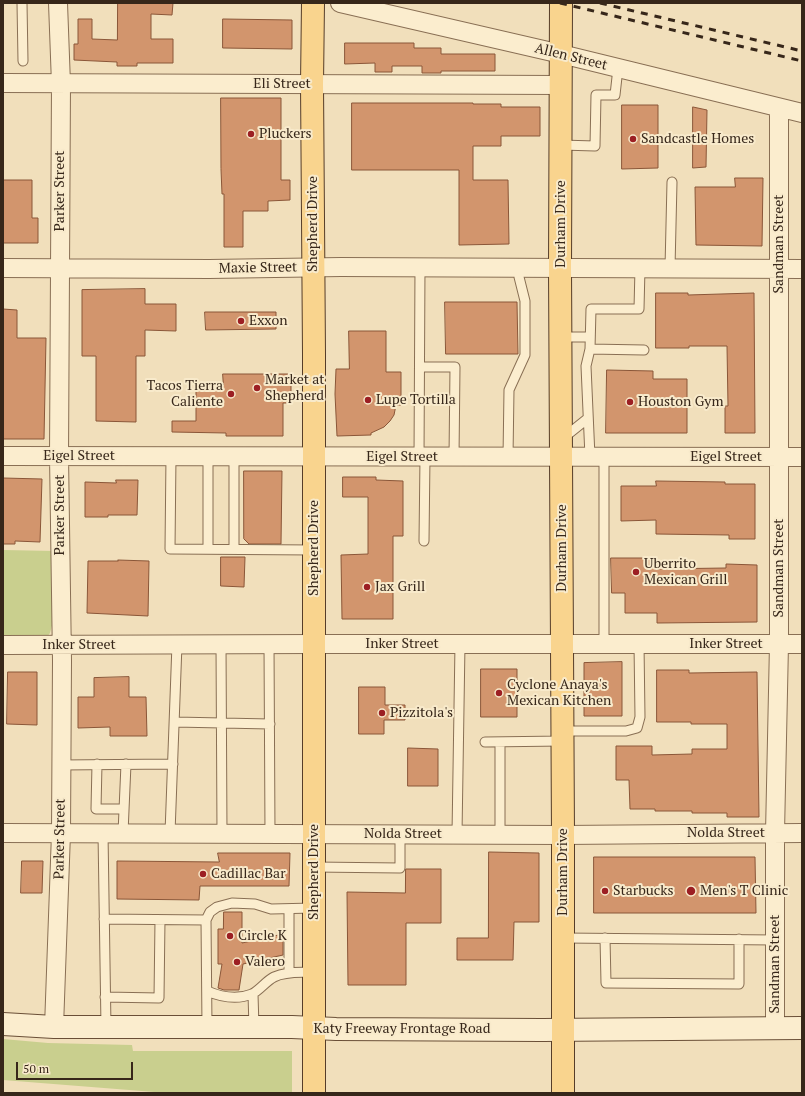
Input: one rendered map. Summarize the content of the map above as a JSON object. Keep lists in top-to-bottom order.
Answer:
{
  "streets": {
    "main road": ["Shepherd Drive", "Durham Drive", "Katy Freeway Frontage Road"],
    "street": [
      "Allen Street",
      "Eli Street",
      "Parker Street",
      "Sandman Street",
      "Maxie Street",
      "Eigel Street",
      "Inker Street",
      "Nolda Street"
    ]
  },
  "crossings": [
    ["Allen Street", "Durham Drive"],
    ["Allen Street", "Sandman Street"],
    ["Eli Street", "Parker Street"],
    ["Eli Street", "Shepherd Drive"],
    ["Eli Street", "Durham Drive"],
    ["Parker Street", "Maxie Street"],
    ["Parker Street", "Eigel Street"],
    ["Parker Street", "Inker Street"],
    ["Parker Street", "Nolda Street"],
    ["Parker Street", "Katy Freeway Frontage Road"],
    ["Shepherd Drive", "Maxie Street"],
    ["Shepherd Drive", "Eigel Street"],
    ["Shepherd Drive", "Inker Street"],
    ["Shepherd Drive", "Nolda Street"],
    ["Shepherd Drive", "Katy Freeway Frontage Road"],
    ["Durham Drive", "Maxie Street"],
    ["Durham Drive", "Eigel Street"],
    ["Durham Drive", "Inker Street"],
    ["Durham Drive", "Nolda Street"],
    ["Durham Drive", "Katy Freeway Frontage Road"],
    ["Sandman Street", "Maxie Street"],
    ["Sandman Street", "Eigel Street"],
    ["Sandman Street", "Inker Street"],
    ["Sandman Street", "Nolda Street"],
    ["Sandman Street", "Katy Freeway Frontage Road"]
  ],
  "places": [
    "Pluckers",
    "Sandcastle Homes",
    "Exxon",
    "Market at Shepherd",
    "Tacos Tierra Caliente",
    "Lupe Tortilla",
    "Houston Gym",
    "Uberrito Mexican Grill",
    "Jax Grill",
    "Cyclone Anaya's Mexican Kitchen",
    "Pizzitola's",
    "Cadillac Bar",
    "Starbucks",
    "Men's T Clinic",
    "Circle K",
    "Valero"
  ],
  "scale_bar": "50 m"
}
